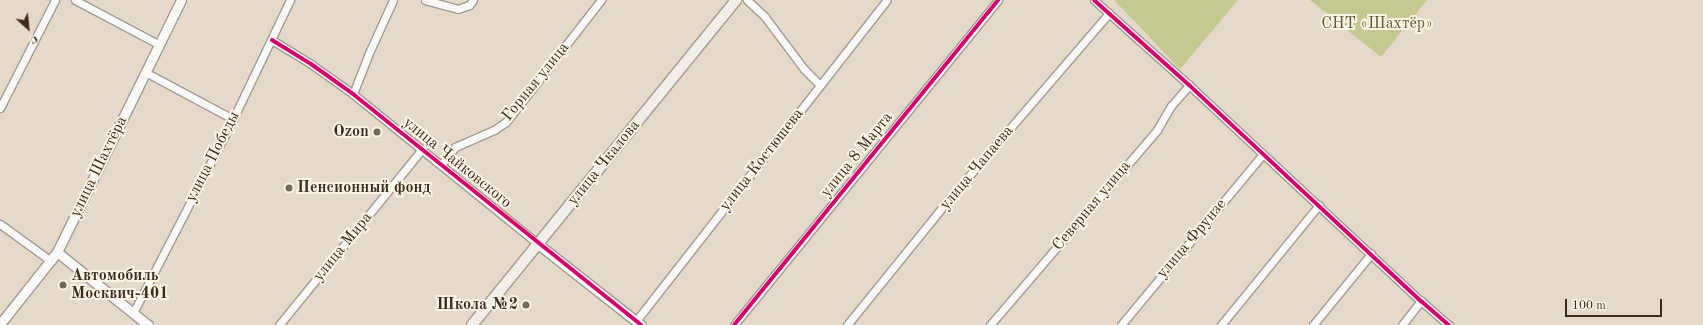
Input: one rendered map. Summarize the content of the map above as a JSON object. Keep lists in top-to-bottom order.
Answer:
{
  "streets": {
    "main road": ["улица Чкалова"],
    "street": [
      "Горная улица",
      "улица 8 Марта",
      "улица Победы",
      "улица Костюшева",
      "улица Чайковского",
      "улица Шахтёра",
      "улица Чапаева",
      "Северная улица",
      "улица Фрунзе",
      "улица Мира"
    ]
  },
  "crossings": [
    ["Горная улица", "улица Чайковского"],
    ["улица Победы", "улица Чайковского"],
    ["улица Костюшева", "улица Чайковского"],
    ["улица Чайковского", "улица Чкалова"],
    ["улица Чайковского", "улица Мира"]
  ],
  "parks": ["СНТ «Шахтёр»"],
  "places": [
    "Ozon",
    "Пенсионный фонд",
    "Автомобиль Москвич-401",
    "Школа №2"
  ],
  "scale_bar": "100 m",
  "north": "bottom right"
}
